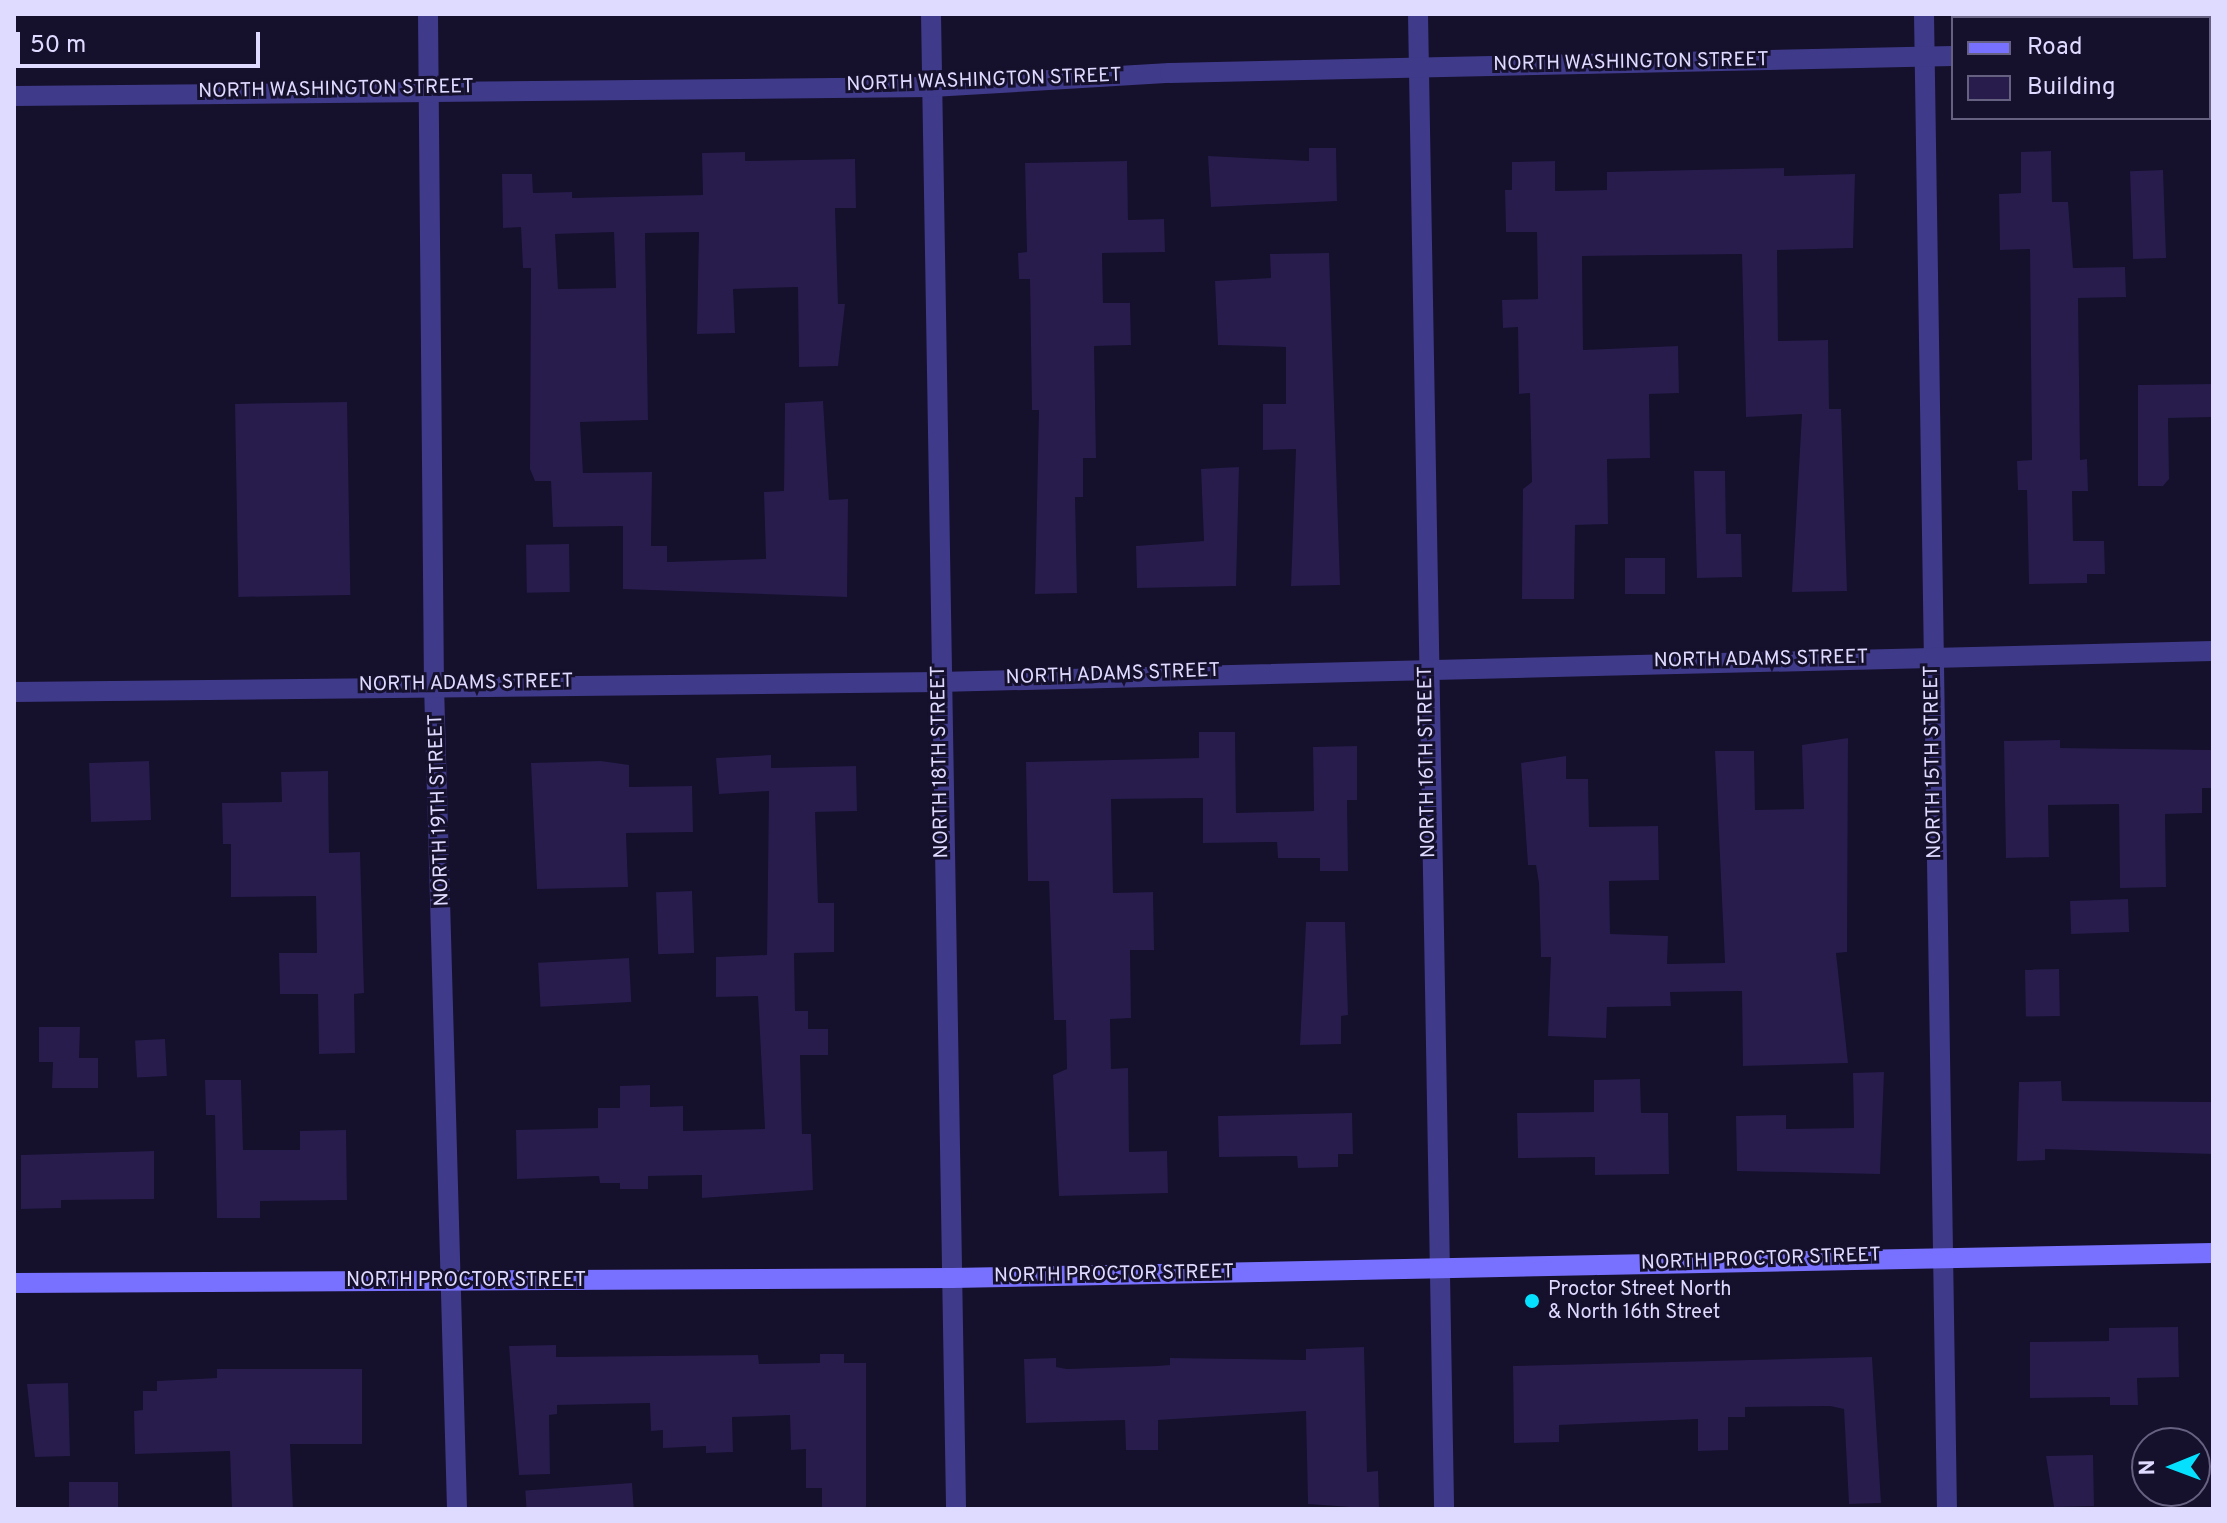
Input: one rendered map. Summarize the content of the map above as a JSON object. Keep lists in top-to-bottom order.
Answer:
{
  "streets": {
    "street": [
      "NORTH WASHINGTON STREET",
      "NORTH ADAMS STREET",
      "NORTH 18TH STREET",
      "NORTH 16TH STREET",
      "NORTH 15TH STREET",
      "NORTH 19TH STREET",
      "NORTH PROCTOR STREET"
    ]
  },
  "crossings": [
    ["NORTH WASHINGTON STREET", "NORTH 18TH STREET"],
    ["NORTH WASHINGTON STREET", "NORTH 16TH STREET"],
    ["NORTH WASHINGTON STREET", "NORTH 15TH STREET"],
    ["NORTH WASHINGTON STREET", "NORTH 19TH STREET"],
    ["NORTH ADAMS STREET", "NORTH 18TH STREET"],
    ["NORTH ADAMS STREET", "NORTH 16TH STREET"],
    ["NORTH ADAMS STREET", "NORTH 15TH STREET"],
    ["NORTH ADAMS STREET", "NORTH 19TH STREET"],
    ["NORTH 18TH STREET", "NORTH PROCTOR STREET"],
    ["NORTH 16TH STREET", "NORTH PROCTOR STREET"],
    ["NORTH 15TH STREET", "NORTH PROCTOR STREET"],
    ["NORTH 19TH STREET", "NORTH PROCTOR STREET"]
  ],
  "places": ["Proctor Street North & North 16th Street"],
  "legend": ["Road", "Building"],
  "scale_bar": "50 m",
  "north": "left"
}
